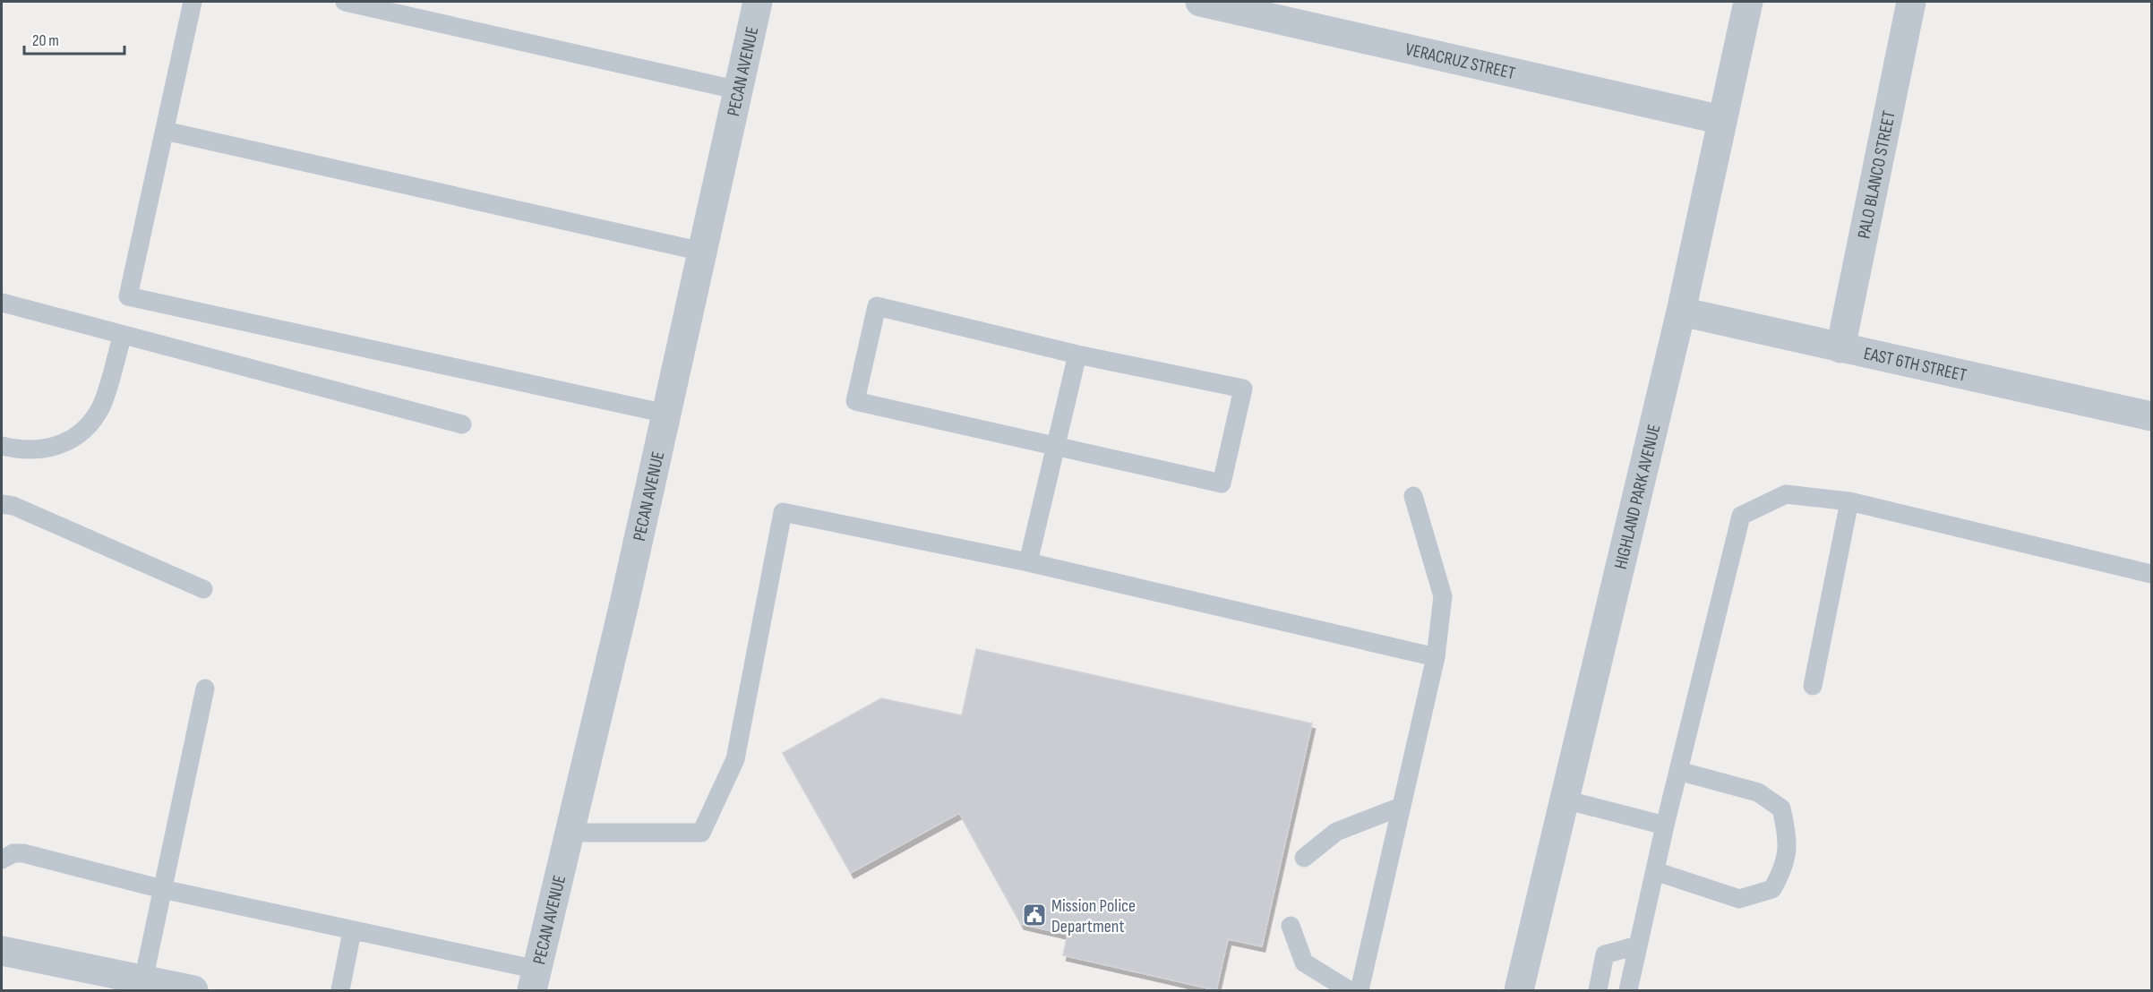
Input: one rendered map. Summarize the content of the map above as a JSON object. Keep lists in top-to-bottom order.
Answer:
{
  "streets": {
    "street": [
      "VERACRUZ STREET",
      "PECAN AVENUE",
      "PALO BLANCO STREET",
      "EAST 6TH STREET",
      "HIGHLAND PARK AVENUE"
    ]
  },
  "crossings": [
    ["VERACRUZ STREET", "HIGHLAND PARK AVENUE"],
    ["PALO BLANCO STREET", "EAST 6TH STREET"],
    ["EAST 6TH STREET", "HIGHLAND PARK AVENUE"]
  ],
  "places": {
    "public building": ["Mission Police Department"]
  },
  "scale_bar": "20 m"
}
